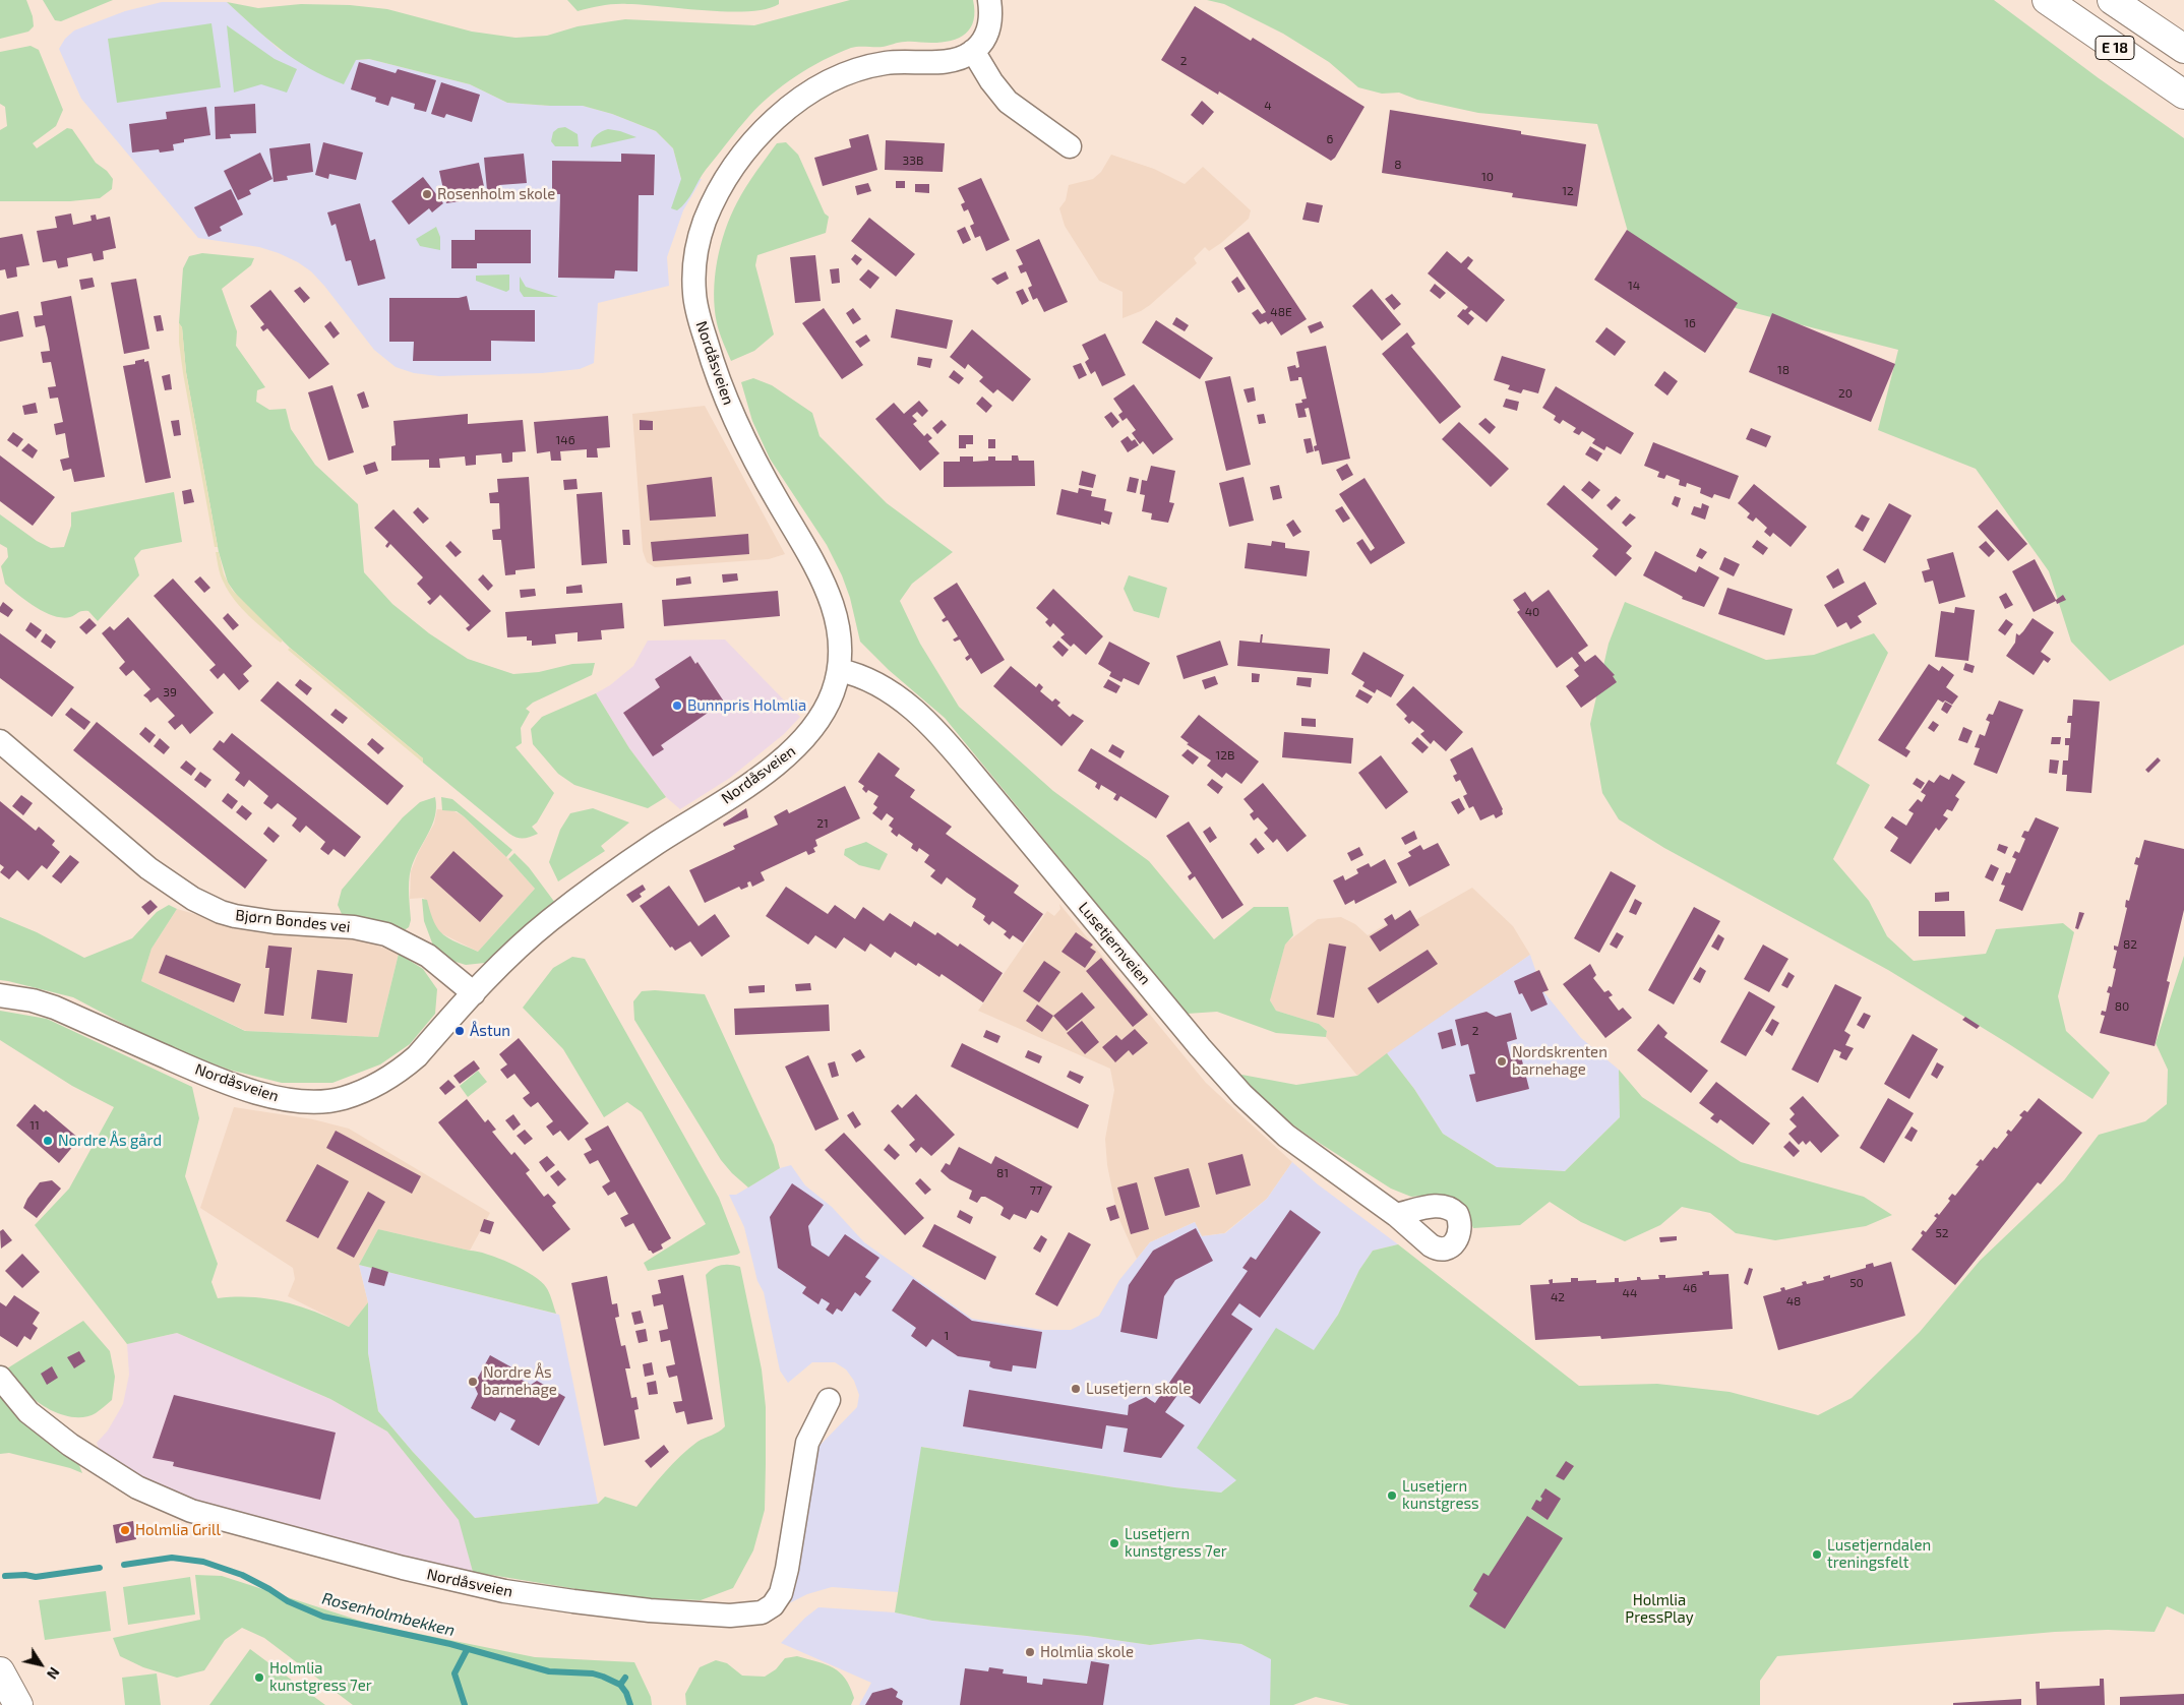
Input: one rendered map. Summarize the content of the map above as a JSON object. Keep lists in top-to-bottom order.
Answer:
{
  "streets": {
    "main road": ["E 18"],
    "street": ["Nordåsveien", "Bjørn Bondes vei", "Lusetjernveien"]
  },
  "crossings": [
    ["Nordåsveien", "Bjørn Bondes vei"],
    ["Nordåsveien", "Lusetjernveien"]
  ],
  "water": ["Rosenholmbekken"],
  "parks": ["Holmlia PressPlay"],
  "places": [
    "Rosenholm skole",
    "Bunnpris Holmlia",
    "Åstun",
    "Nordskrenten barnehage",
    "Nordre Ås gård",
    "Nordre Ås barnehage",
    "Lusetjern skole",
    "Lusetjern kunstgress",
    "Holmlia Grill",
    "Lusetjern kunstgress 7er",
    "Lusetjerndalen treningsfelt",
    "Holmlia skole",
    "Holmlia kunstgress 7er"
  ],
  "house_numbers": [
    "2",
    "4",
    "6",
    "33B",
    "8",
    "10",
    "12",
    "14",
    "48E",
    "16",
    "18",
    "20",
    "146",
    "40",
    "39",
    "12B",
    "21",
    "82",
    "80",
    "2",
    "11",
    "81",
    "77",
    "52",
    "50",
    "46",
    "44",
    "42",
    "48",
    "1"
  ],
  "north": "bottom right"
}
